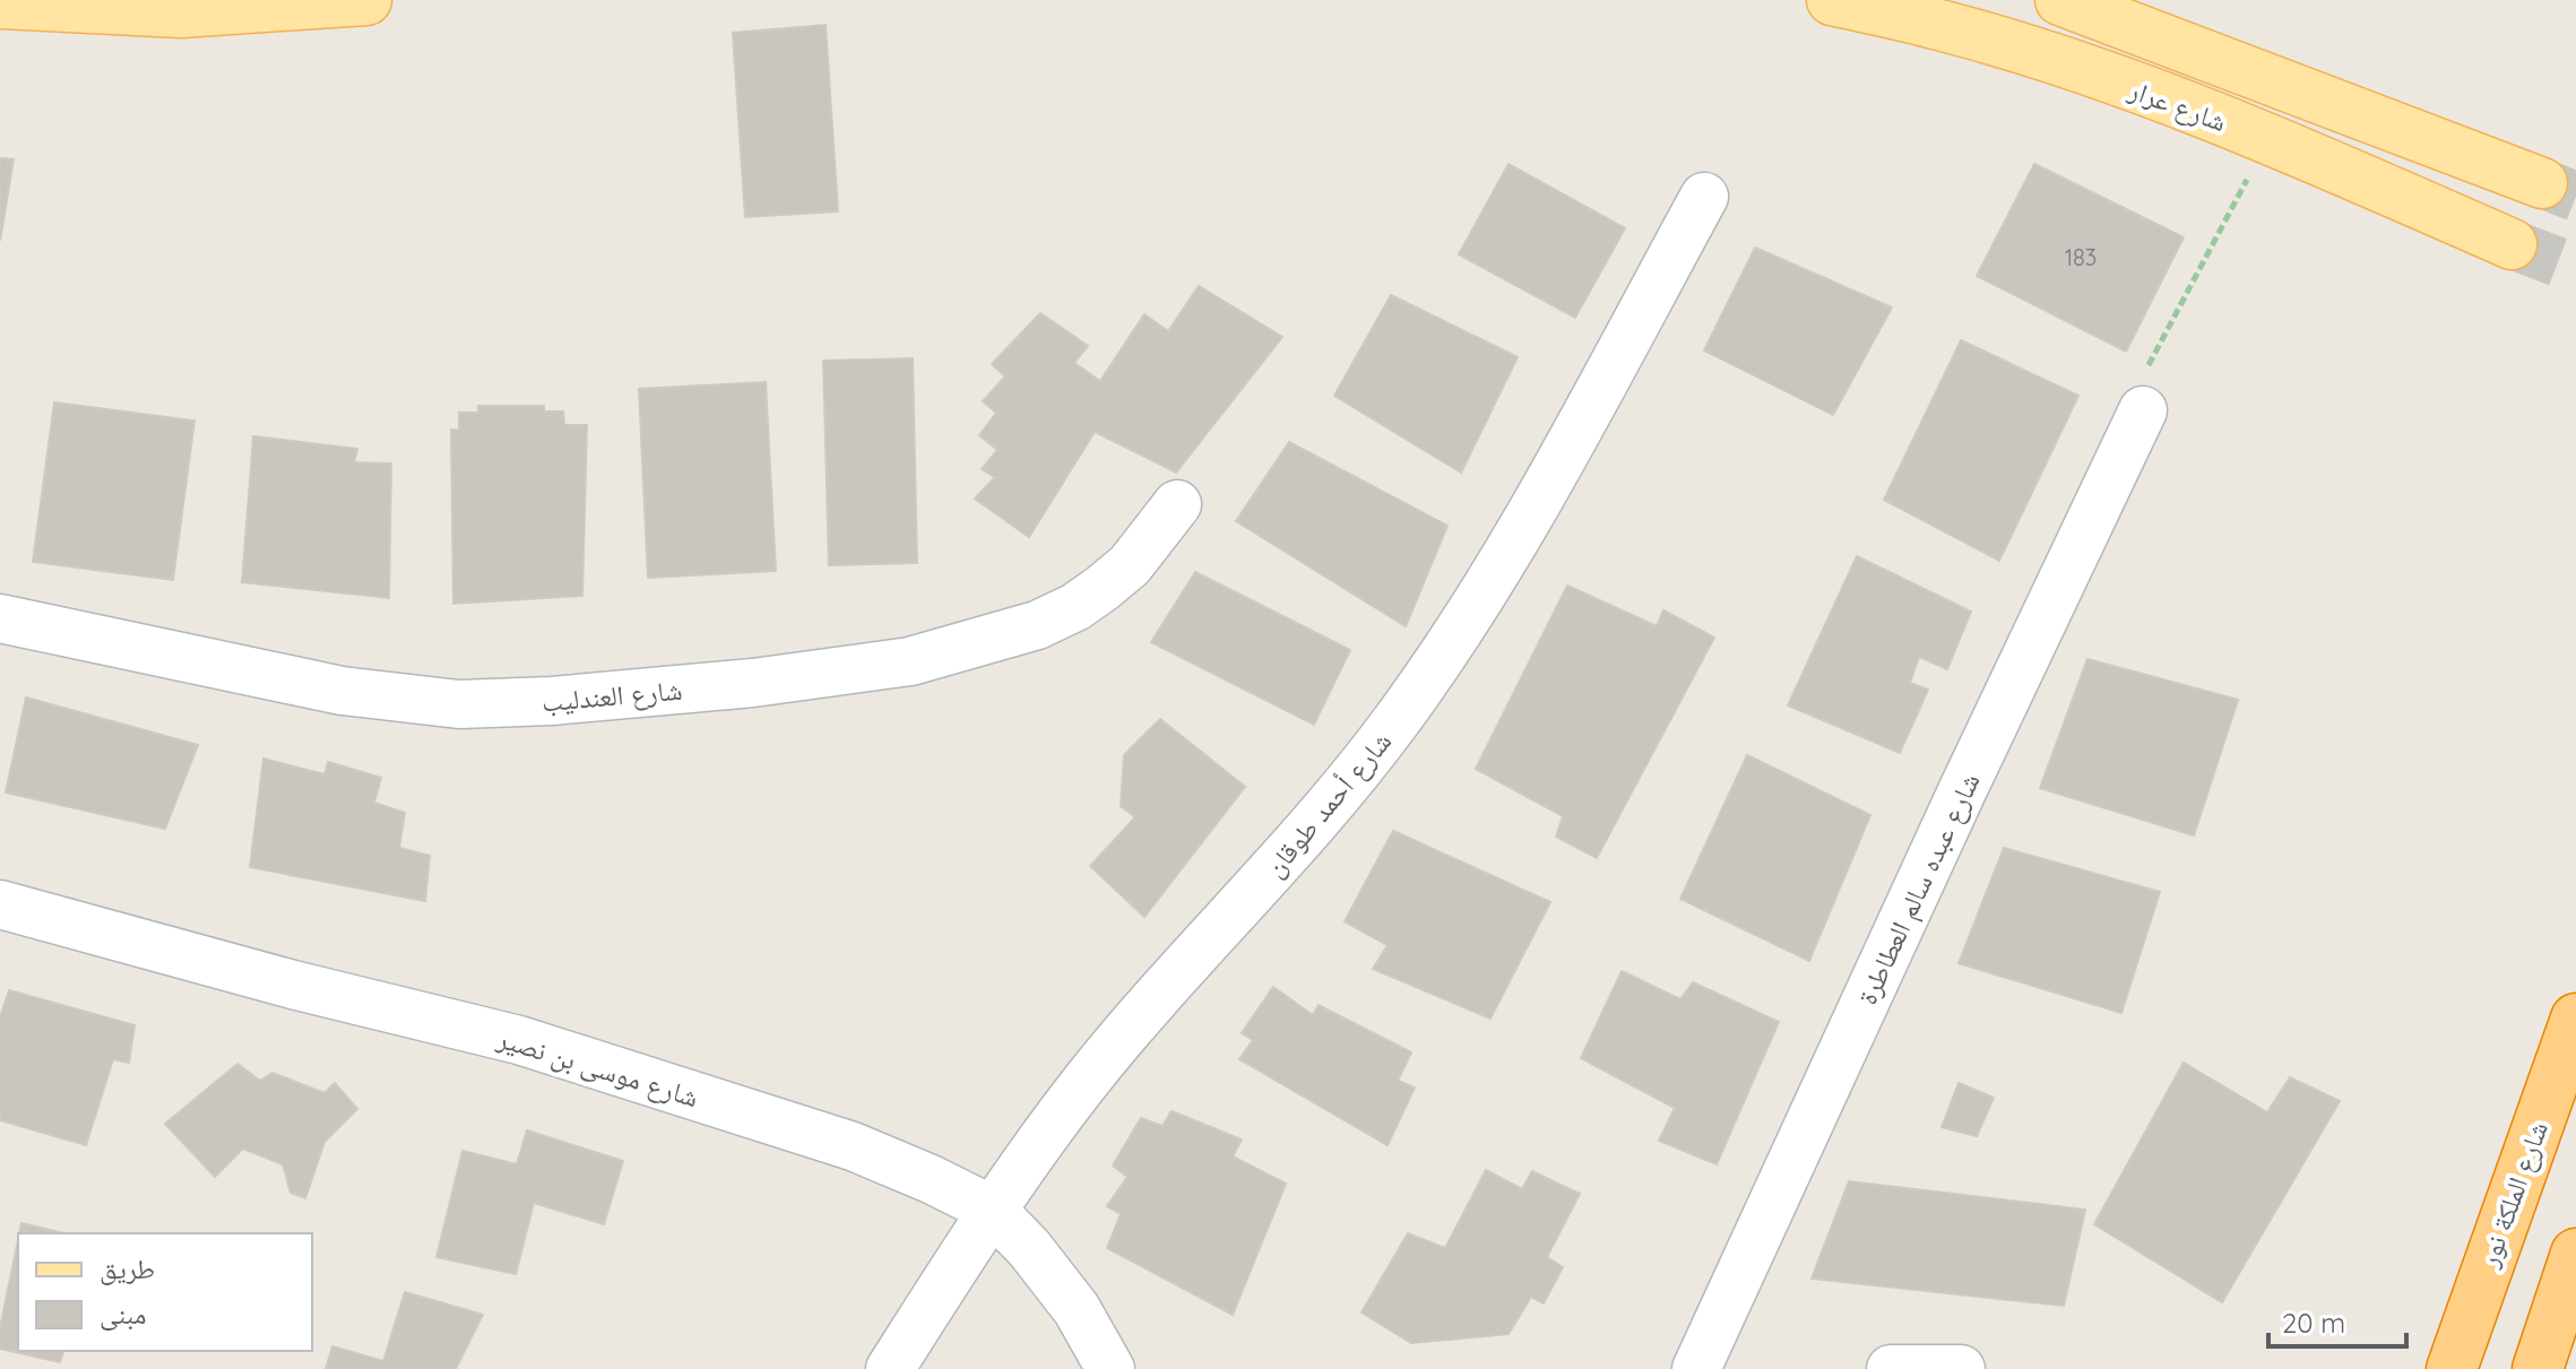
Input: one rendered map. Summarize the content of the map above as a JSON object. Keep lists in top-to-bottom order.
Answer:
{
  "streets": {
    "highway": ["شارع الملكة نور"],
    "main road": ["شارع عرار"],
    "street": [
      "شارع العندليب",
      "شارع أحمد طوقان",
      "شارع عبده سالم العطاطرة",
      "شارع موسى بن نصير"
    ]
  },
  "crossings": [
    ["شارع أحمد طوقان", "شارع موسى بن نصير"]
  ],
  "house_numbers": ["183"],
  "legend": ["طريق", "مبنى"],
  "scale_bar": "20 m"
}
